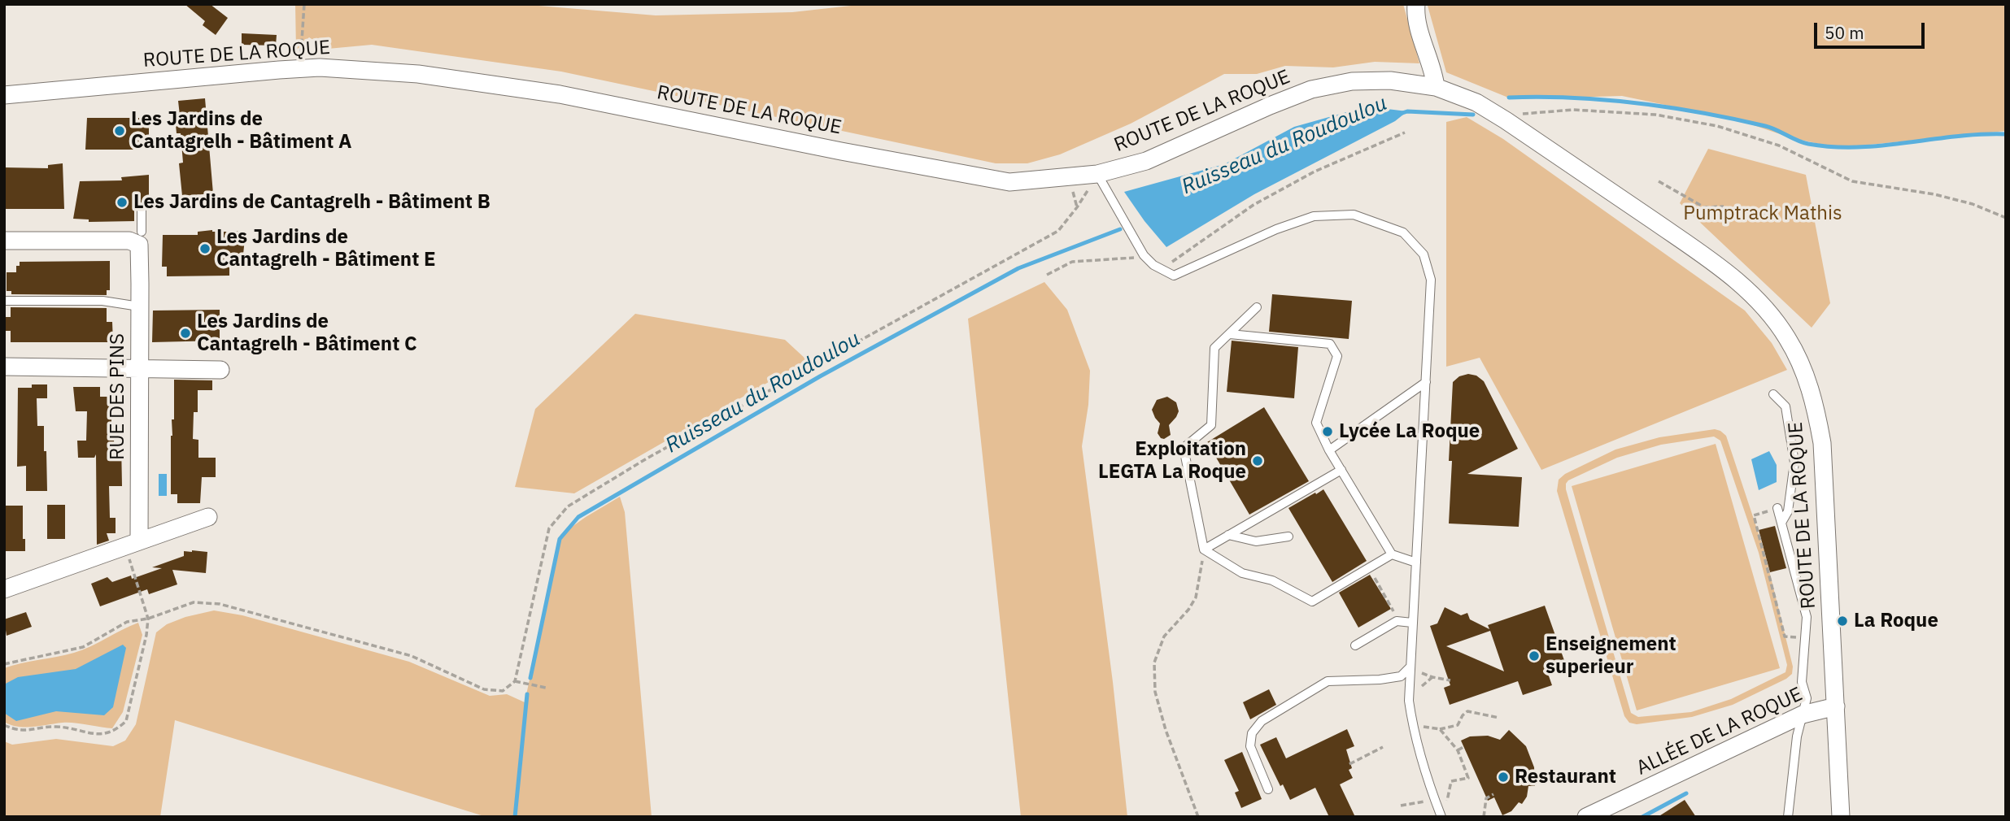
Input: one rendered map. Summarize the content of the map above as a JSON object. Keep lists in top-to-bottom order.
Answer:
{
  "streets": {
    "street": ["ROUTE DE LA ROQUE", "RUE DES PINS", "ALLÉE DE LA ROQUE"]
  },
  "crossings": [
    ["ROUTE DE LA ROQUE", "ALLÉE DE LA ROQUE"]
  ],
  "water": ["Ruisseau du Roudoulou"],
  "parks": ["Pumptrack Mathis"],
  "places": [
    "Les Jardins de Cantagrelh - Bâtiment A",
    "Les Jardins de Cantagrelh - Bâtiment B",
    "Les Jardins de Cantagrelh - Bâtiment E",
    "Les Jardins de Cantagrelh - Bâtiment C",
    "Lycée La Roque",
    "Exploitation LEGTA La Roque",
    "La Roque",
    "Enseignement superieur",
    "Restaurant"
  ],
  "scale_bar": "50 m"
}
